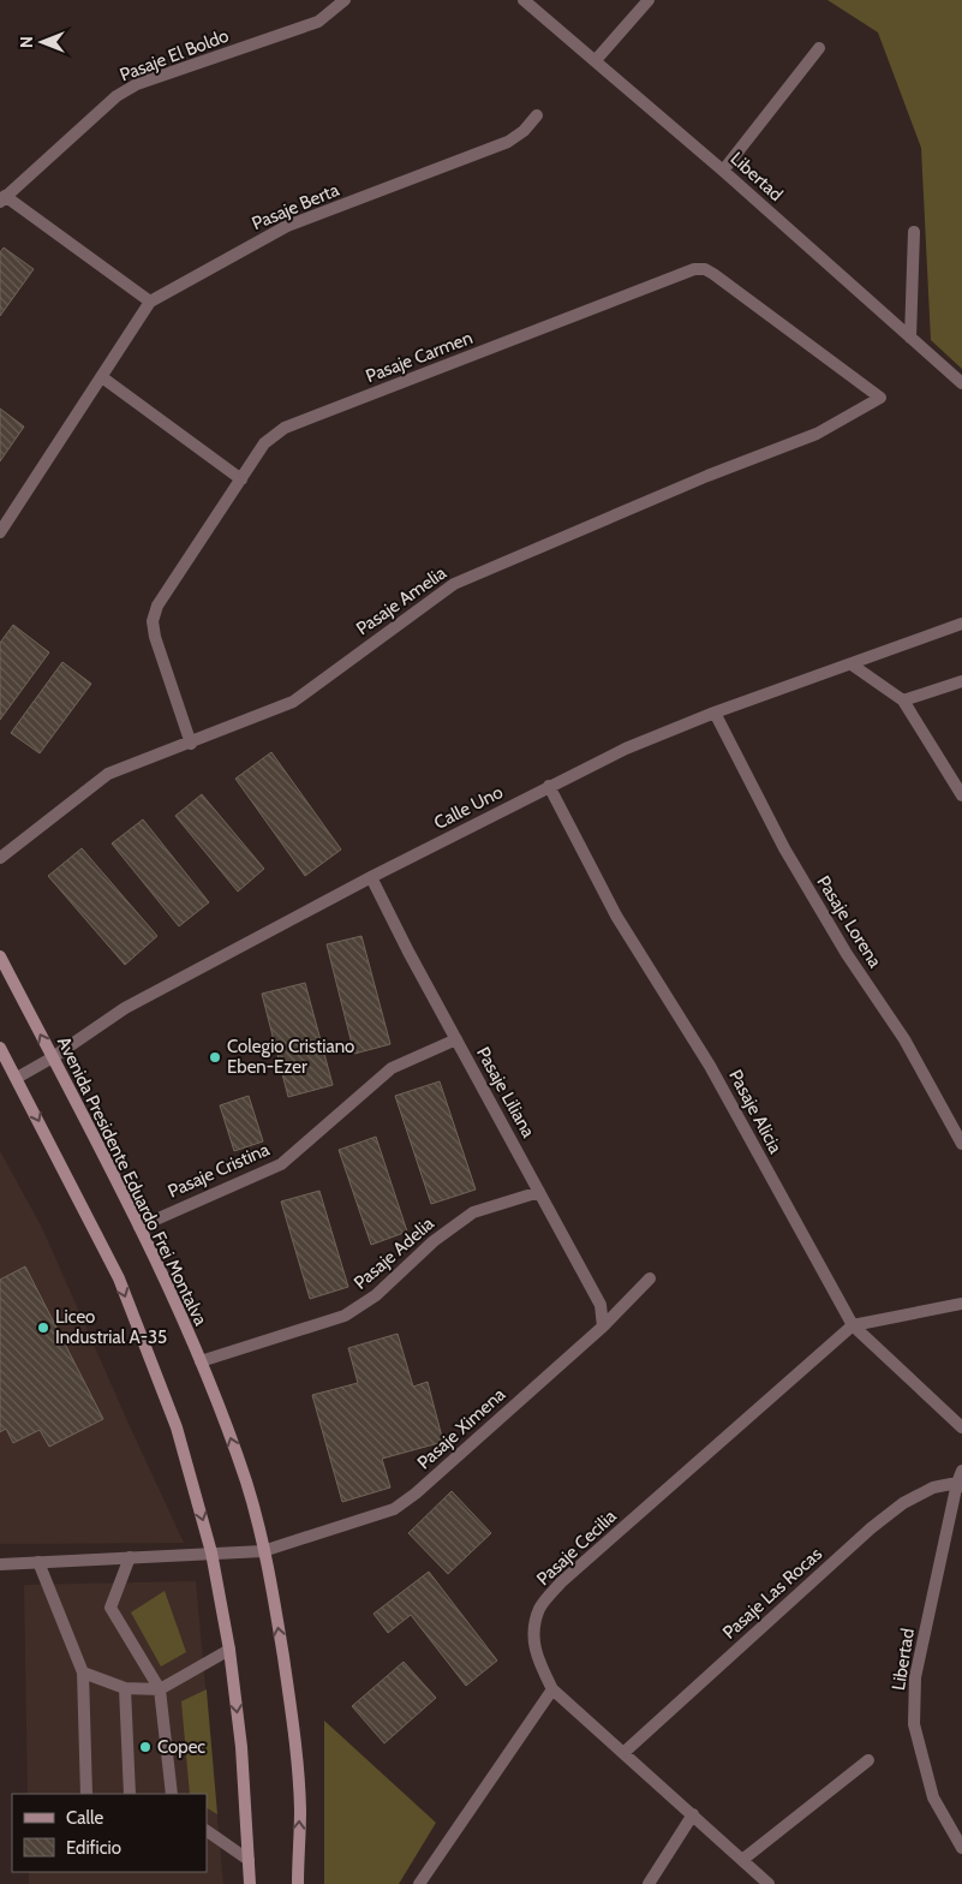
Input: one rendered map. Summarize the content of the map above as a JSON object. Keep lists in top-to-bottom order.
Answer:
{
  "streets": {
    "main road": ["Avenida Presidente Eduardo Frei Montalva"],
    "street": [
      "Pasaje El Boldo",
      "Libertad",
      "Pasaje Berta",
      "Pasaje Carmen",
      "Pasaje Amelia",
      "Calle Uno",
      "Pasaje Lorena",
      "Pasaje Liliana",
      "Pasaje Alicia",
      "Pasaje Cristina",
      "Pasaje Adelia",
      "Pasaje Ximena",
      "Pasaje Cecilia",
      "Pasaje Las Rocas"
    ]
  },
  "crossings": [
    ["Pasaje El Boldo", "Pasaje Berta"],
    ["Libertad", "Pasaje Las Rocas"],
    ["Pasaje Carmen", "Pasaje Amelia"],
    ["Calle Uno", "Pasaje Lorena"],
    ["Calle Uno", "Pasaje Liliana"],
    ["Calle Uno", "Pasaje Alicia"],
    ["Calle Uno", "Avenida Presidente Eduardo Frei Montalva"],
    ["Pasaje Liliana", "Pasaje Cristina"],
    ["Pasaje Liliana", "Pasaje Adelia"],
    ["Pasaje Liliana", "Pasaje Ximena"],
    ["Pasaje Alicia", "Pasaje Cecilia"],
    ["Pasaje Cristina", "Avenida Presidente Eduardo Frei Montalva"],
    ["Avenida Presidente Eduardo Frei Montalva", "Pasaje Adelia"],
    ["Avenida Presidente Eduardo Frei Montalva", "Pasaje Ximena"]
  ],
  "places": ["Colegio Cristiano Eben-Ezer", "Liceo Industrial A-35", "Copec"],
  "legend": ["Calle", "Edificio"],
  "north": "left"
}
